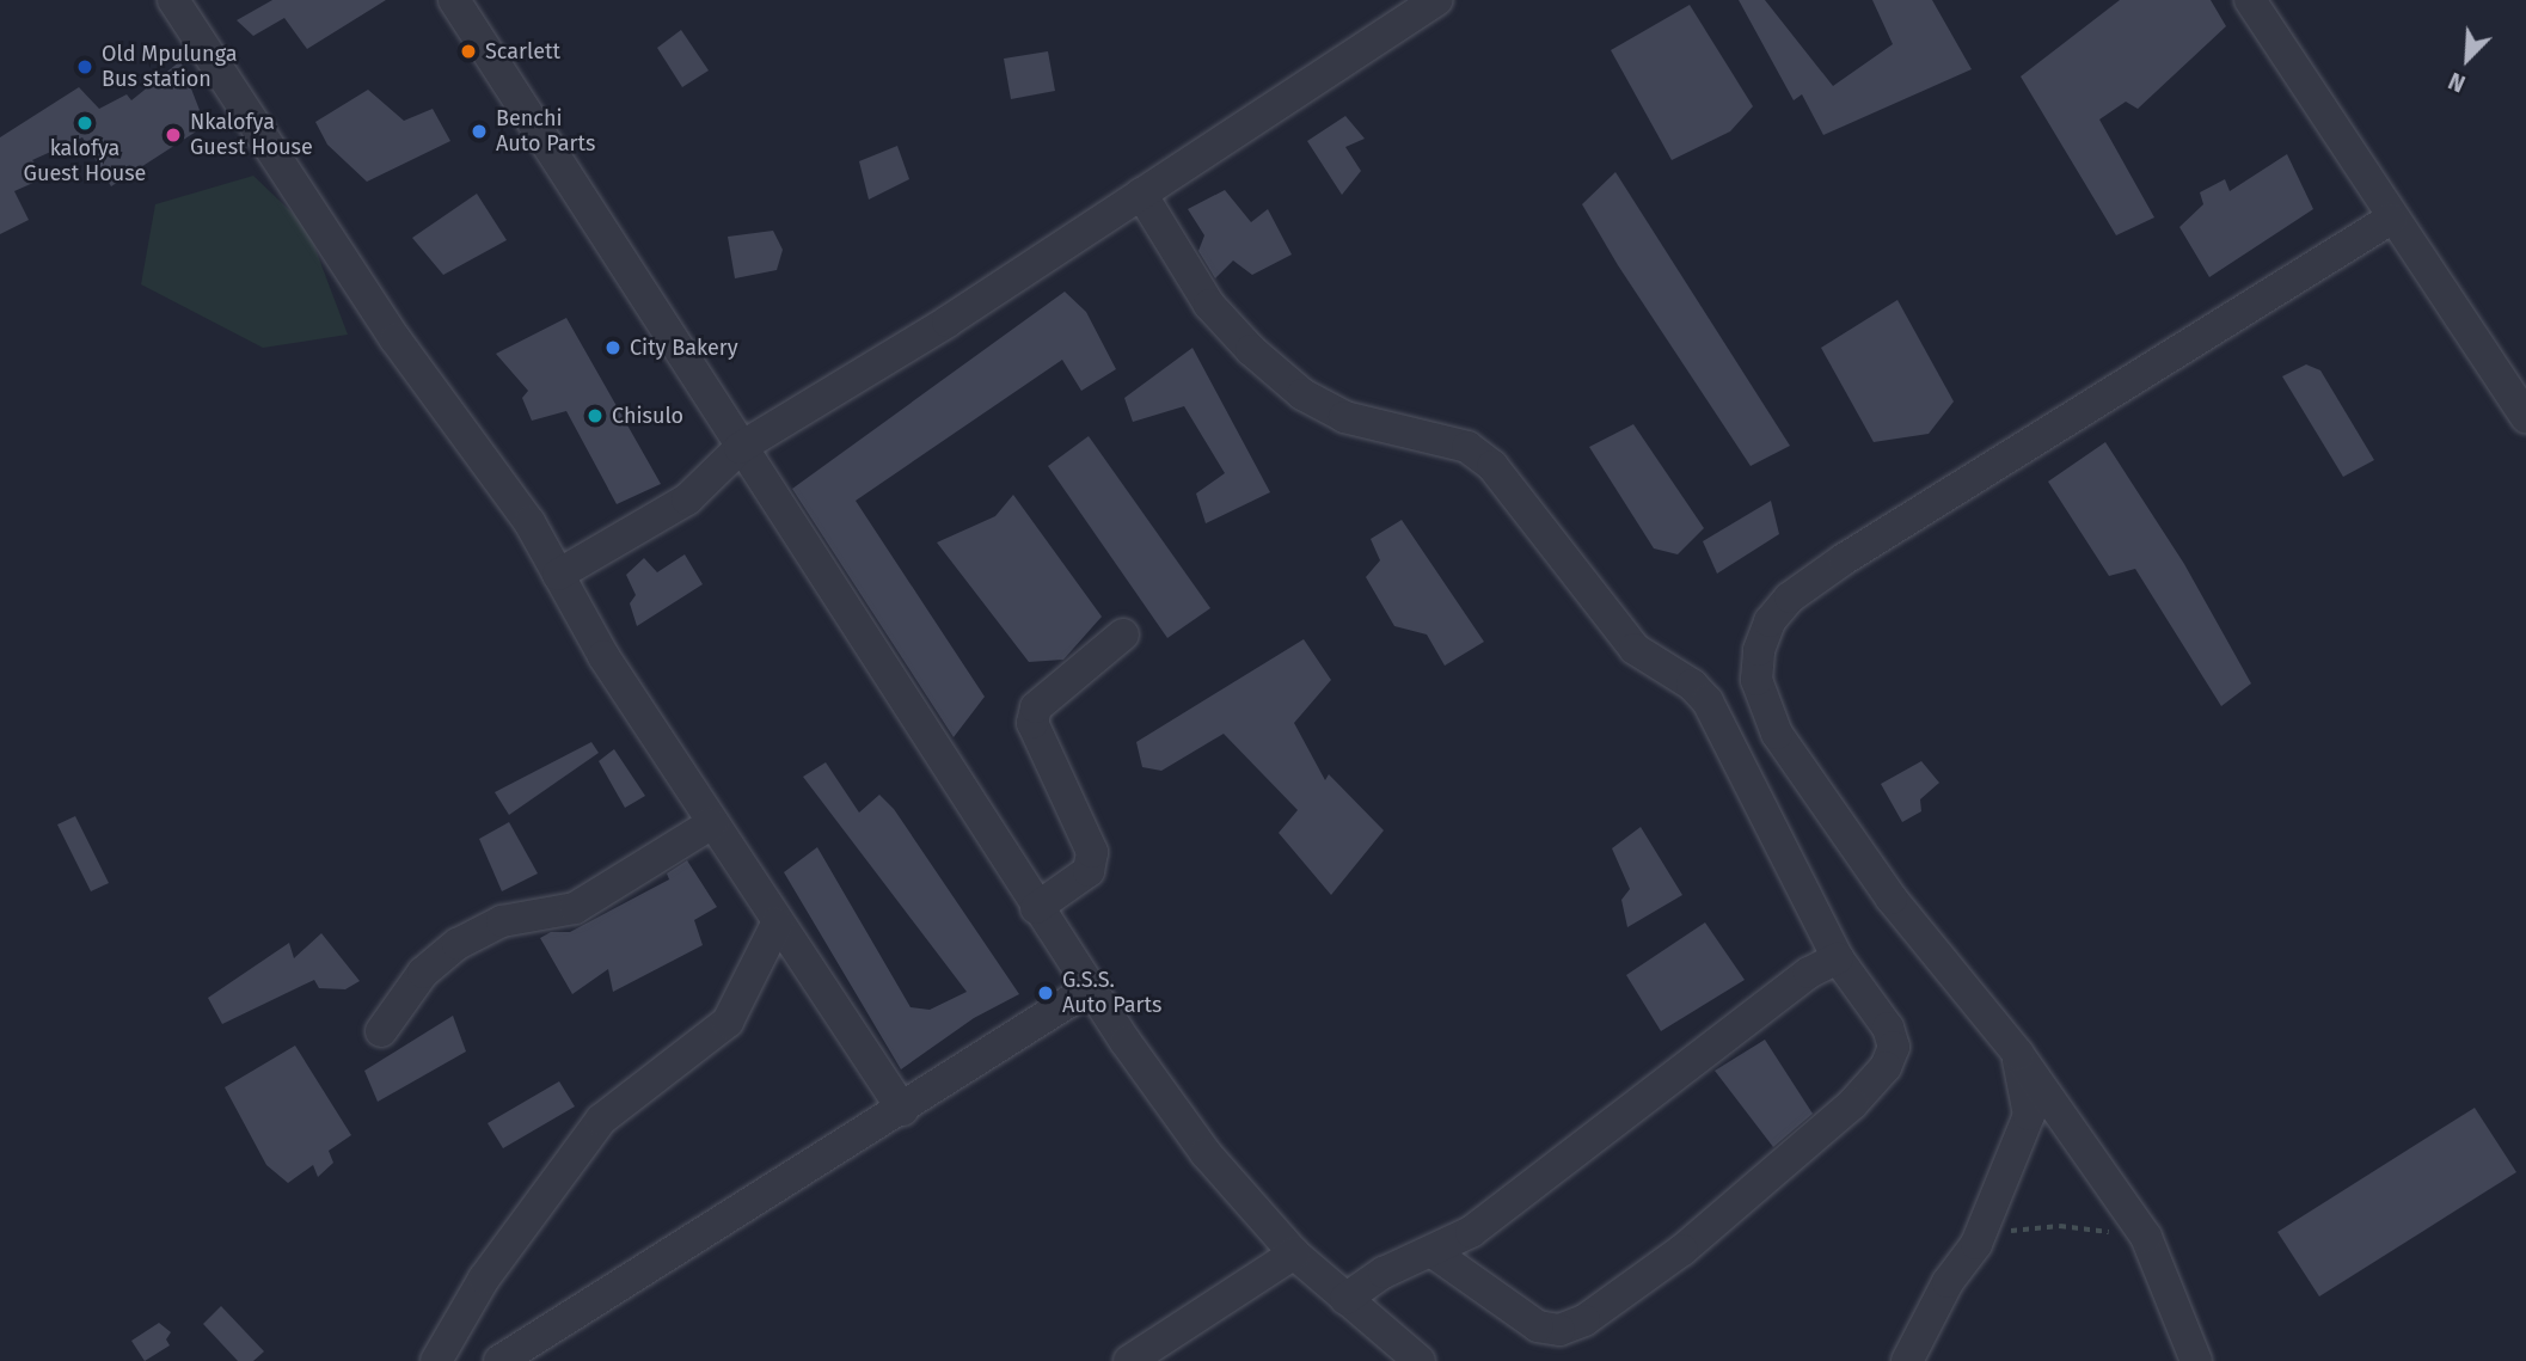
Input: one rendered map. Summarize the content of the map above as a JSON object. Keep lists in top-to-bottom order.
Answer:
{
  "places": [
    "Scarlett",
    "Old Mpulunga Bus station",
    "kalofya Guest House",
    "Benchi Auto Parts",
    "Nkalofya Guest House",
    "City Bakery",
    "Chisulo",
    "G.S.S. Auto Parts"
  ],
  "north": "bottom left"
}
